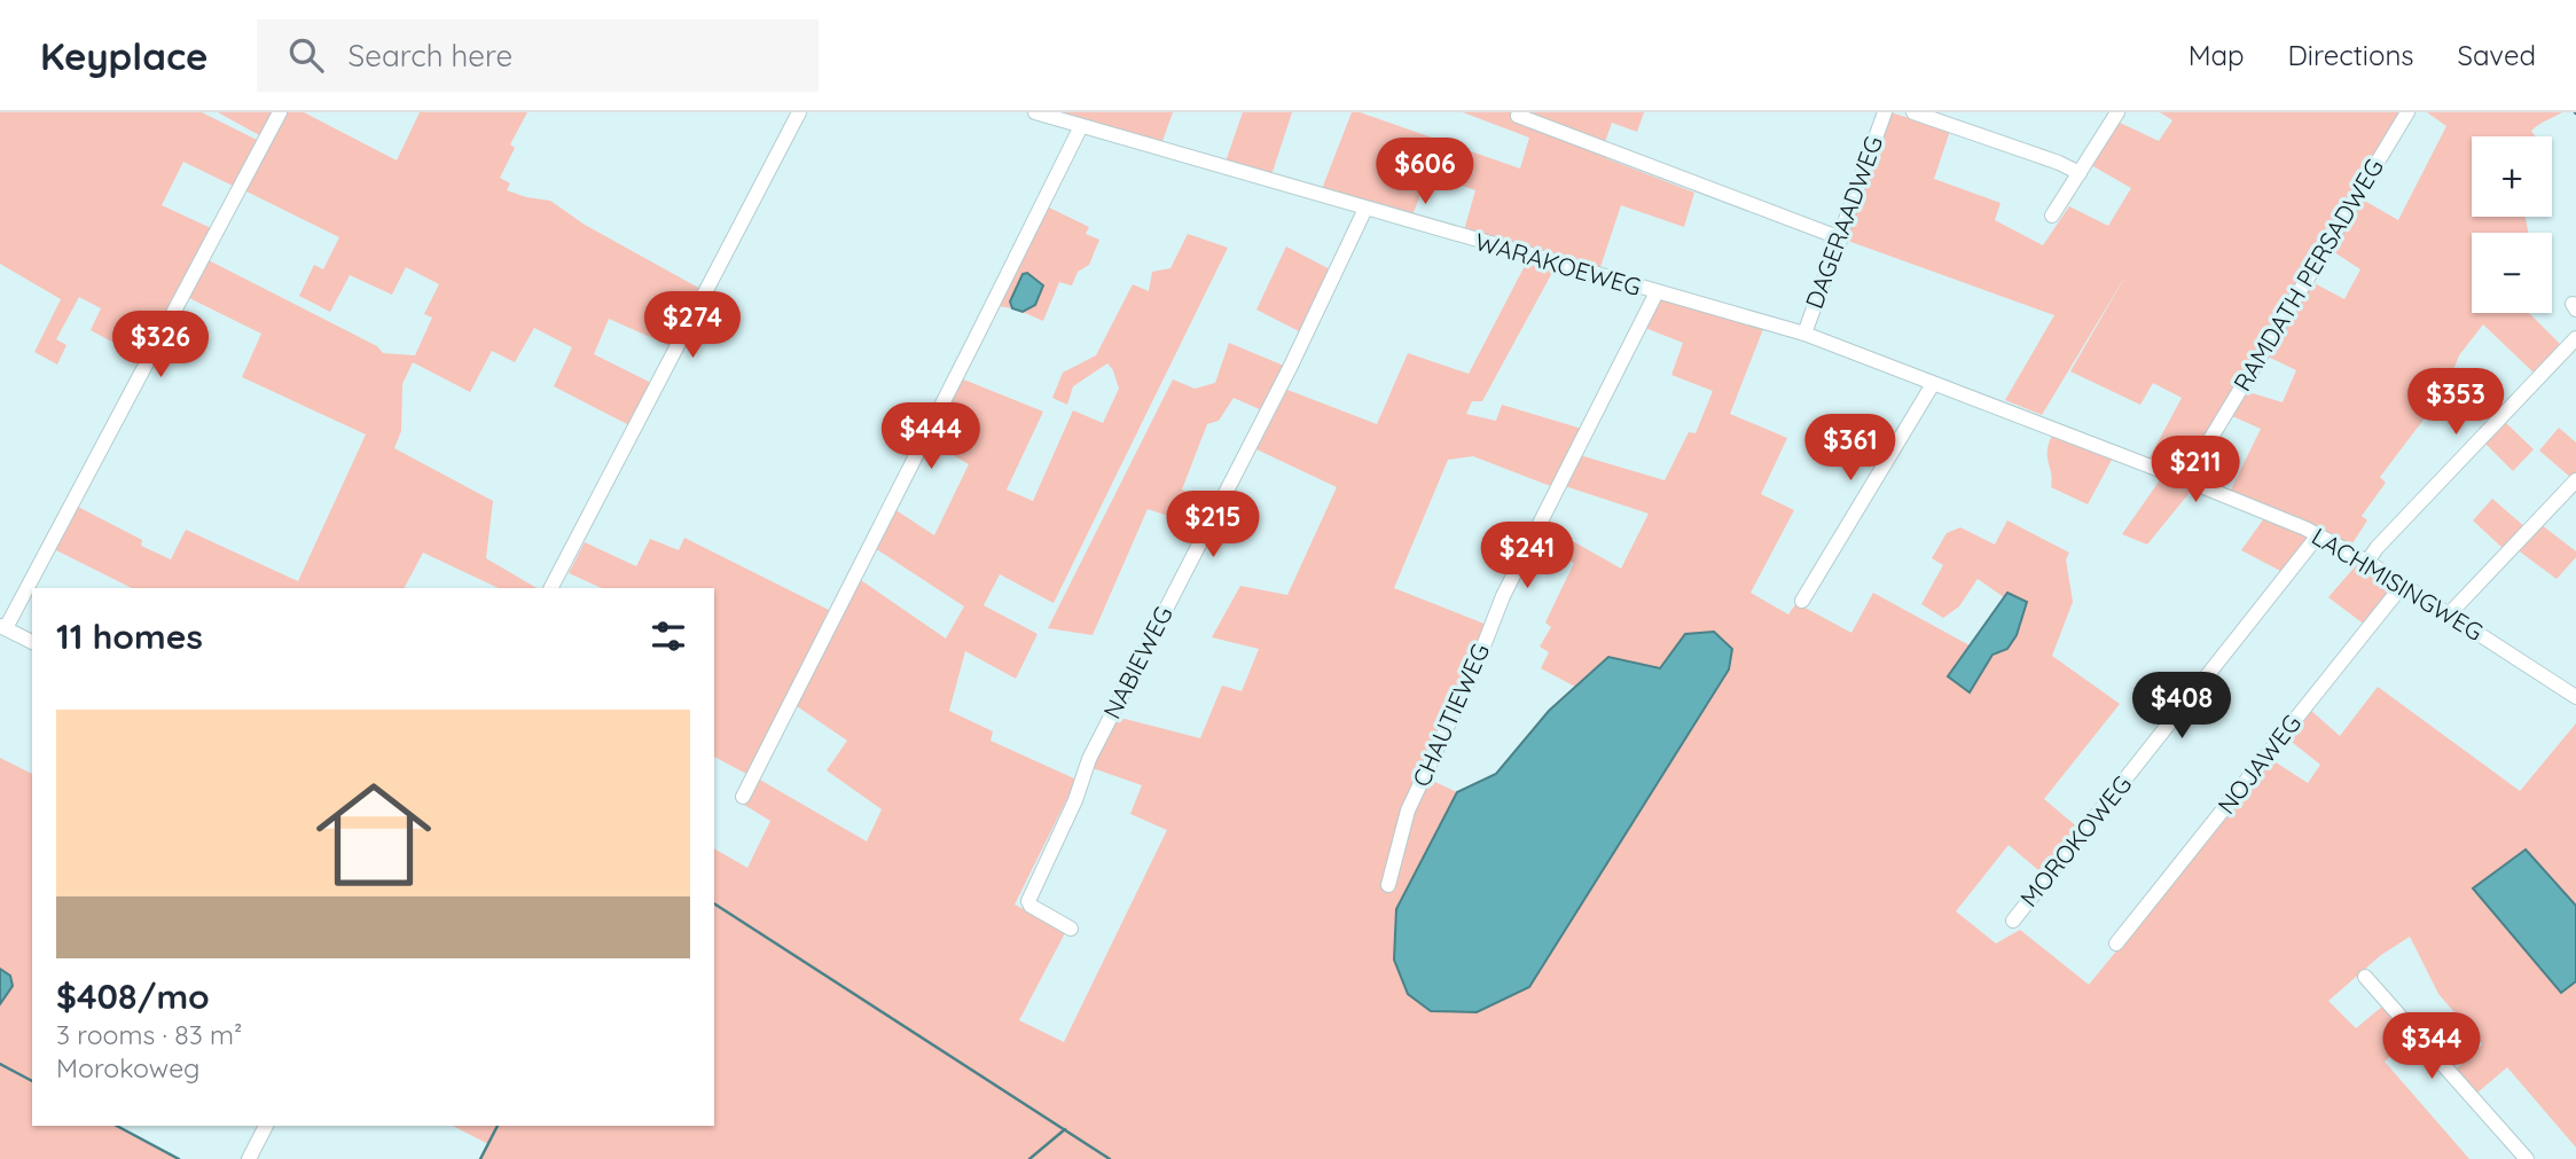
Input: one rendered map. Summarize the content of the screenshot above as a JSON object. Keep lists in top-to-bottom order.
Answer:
{
  "streets": {
    "street": [
      "DAGERAADWEG",
      "WARAKOEWEG",
      "RAMDATH PERSADWEG",
      "LACHMISINGWEG",
      "NABIEWEG",
      "CHAUTIEWEG",
      "NOJAWEG",
      "MOROKOWEG"
    ]
  },
  "crossings": [
    ["DAGERAADWEG", "WARAKOEWEG"],
    ["DAGERAADWEG", "LACHMISINGWEG"],
    ["WARAKOEWEG", "LACHMISINGWEG"],
    ["WARAKOEWEG", "NABIEWEG"],
    ["WARAKOEWEG", "CHAUTIEWEG"],
    ["RAMDATH PERSADWEG", "LACHMISINGWEG"],
    ["LACHMISINGWEG", "NOJAWEG"],
    ["LACHMISINGWEG", "MOROKOWEG"]
  ],
  "page": {
    "header": "Keyplace",
    "search": "Search here",
    "nav": ["Map", "Directions", "Saved"],
    "map_buttons": ["+", "−"],
    "price": [
      "$606",
      "$274",
      "$326",
      "$353",
      "$444",
      "$361",
      "$211",
      "$215",
      "$241",
      "$408",
      "$344"
    ],
    "heading": "11 homes",
    "list": [
      {
        "name": "$408/mo",
        "note": "3 rooms · 83 m² · Morokoweg"
      }
    ]
  }
}
